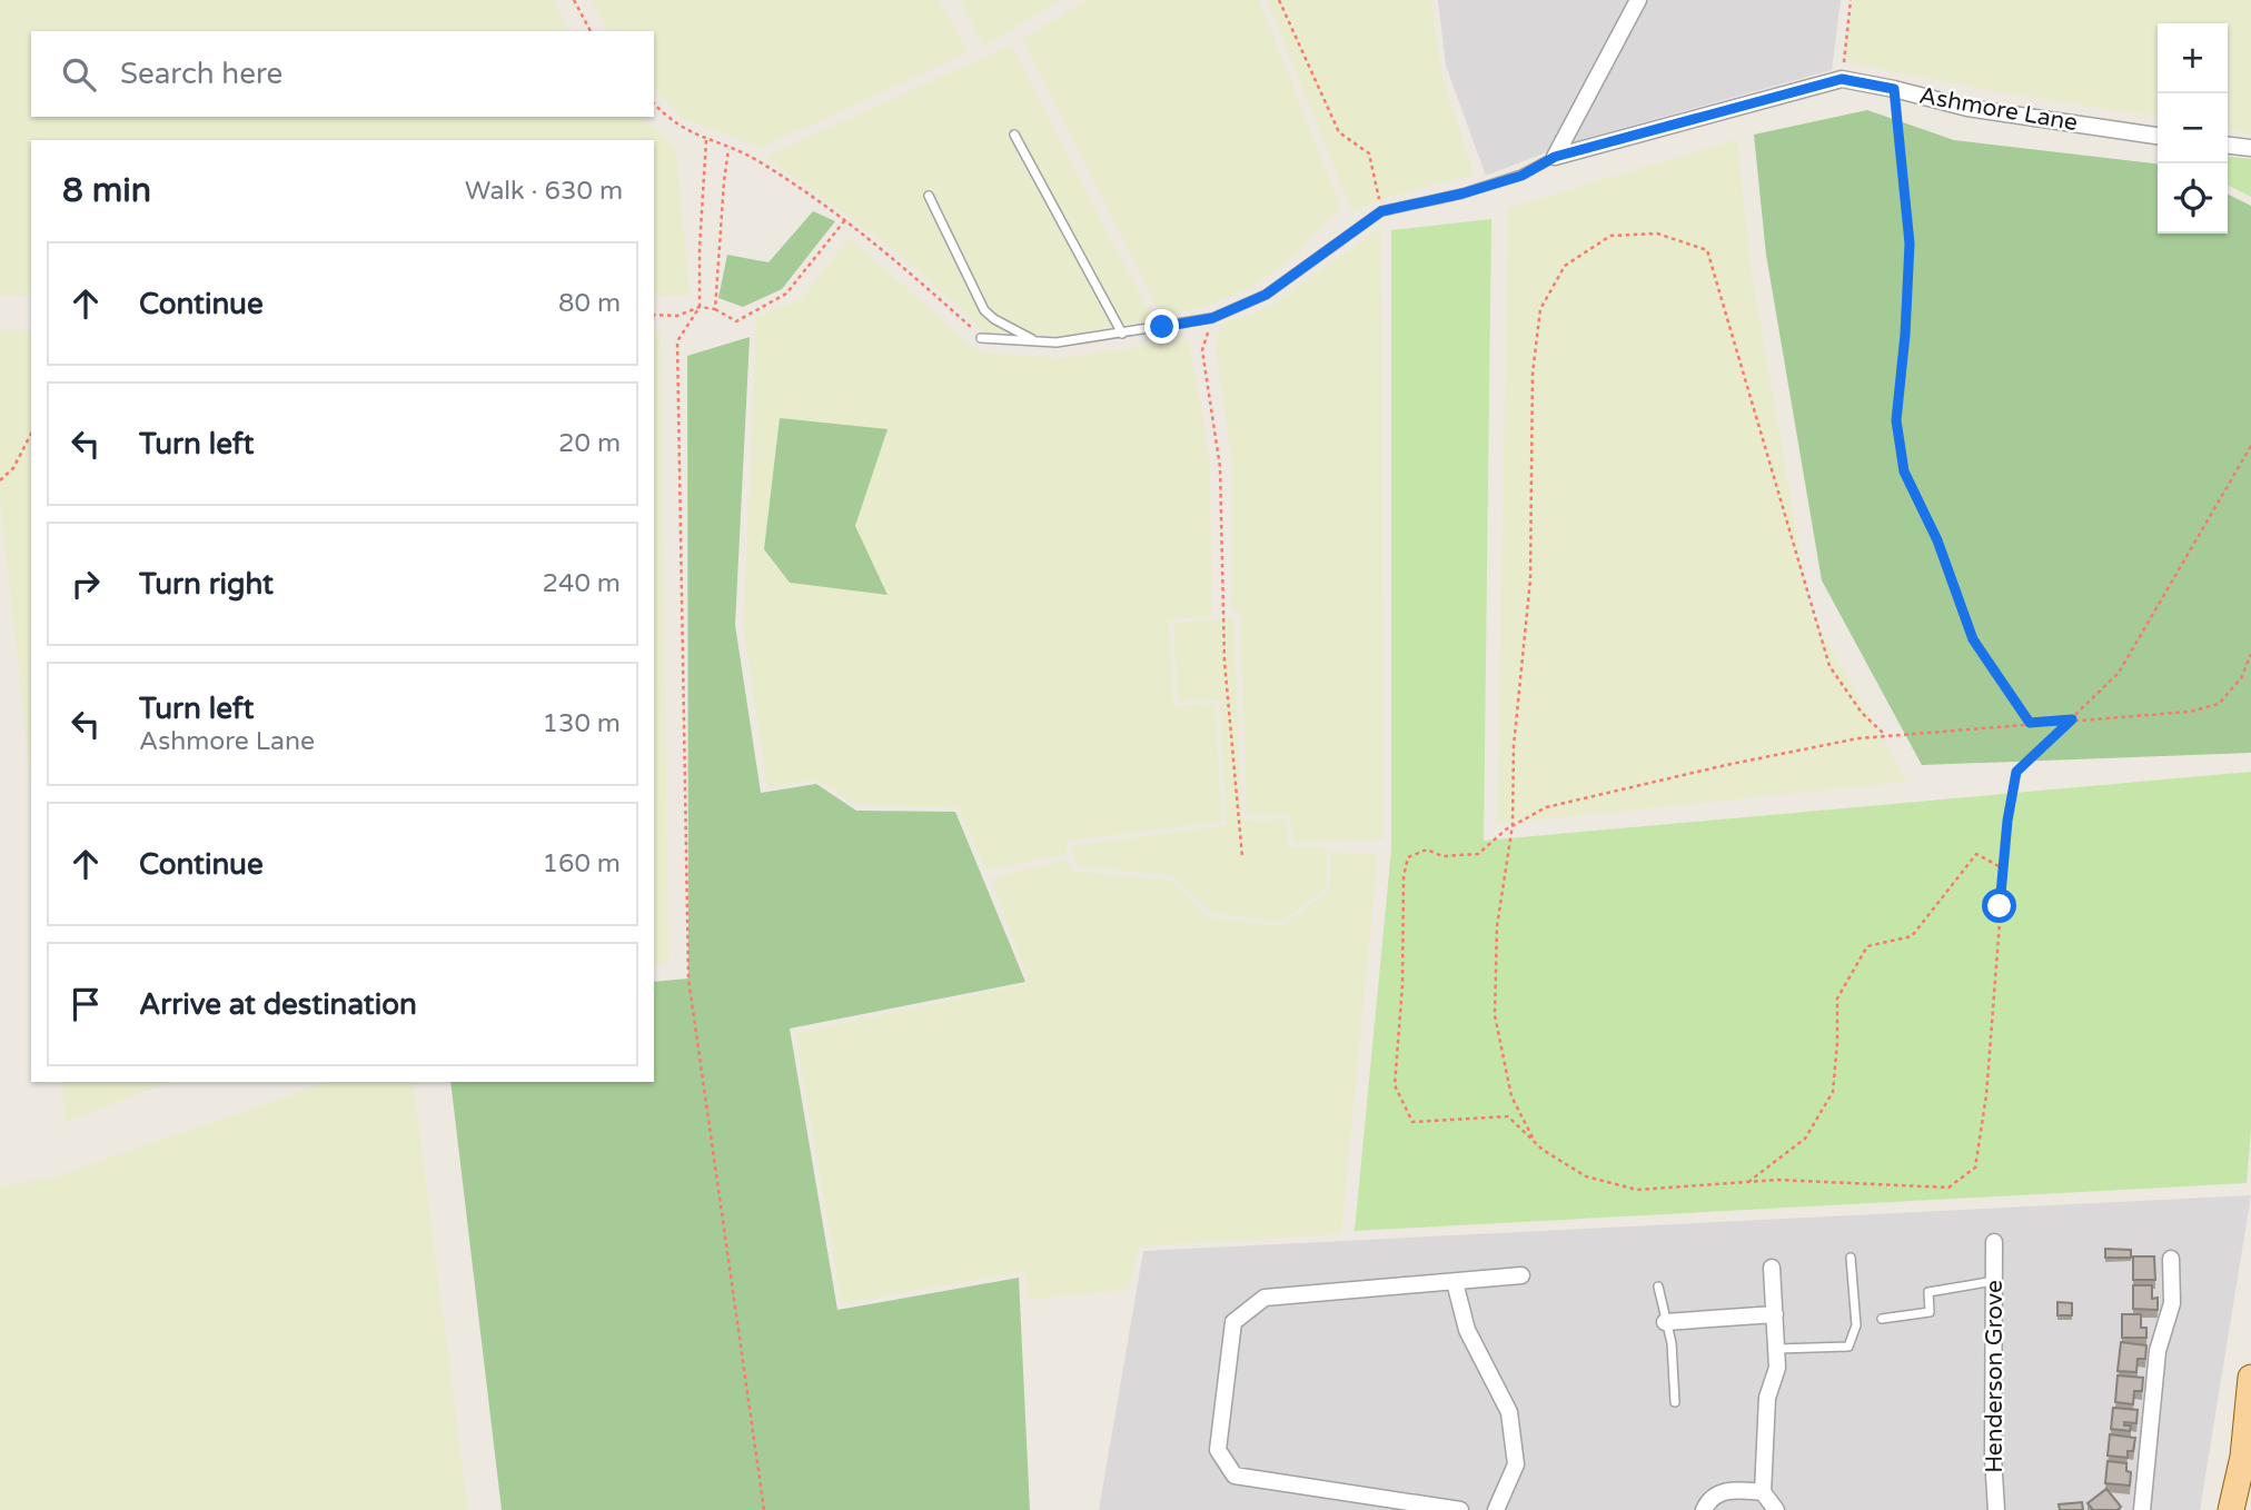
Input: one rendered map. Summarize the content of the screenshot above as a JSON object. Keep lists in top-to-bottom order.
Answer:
{
  "streets": {
    "street": ["Ashmore Lane", "Henderson Grove"]
  },
  "page": {
    "map_buttons": ["+", "−"],
    "search": "Search here",
    "heading": ["8 min", "Walk · 630 m"],
    "list": [
      ["Continue", "80 m"],
      ["Turn left", "20 m"],
      ["Turn right", "240 m"],
      ["Turn left", "Ashmore Lane", "130 m"],
      ["Continue", "160 m"],
      "Arrive at destination"
    ]
  }
}
